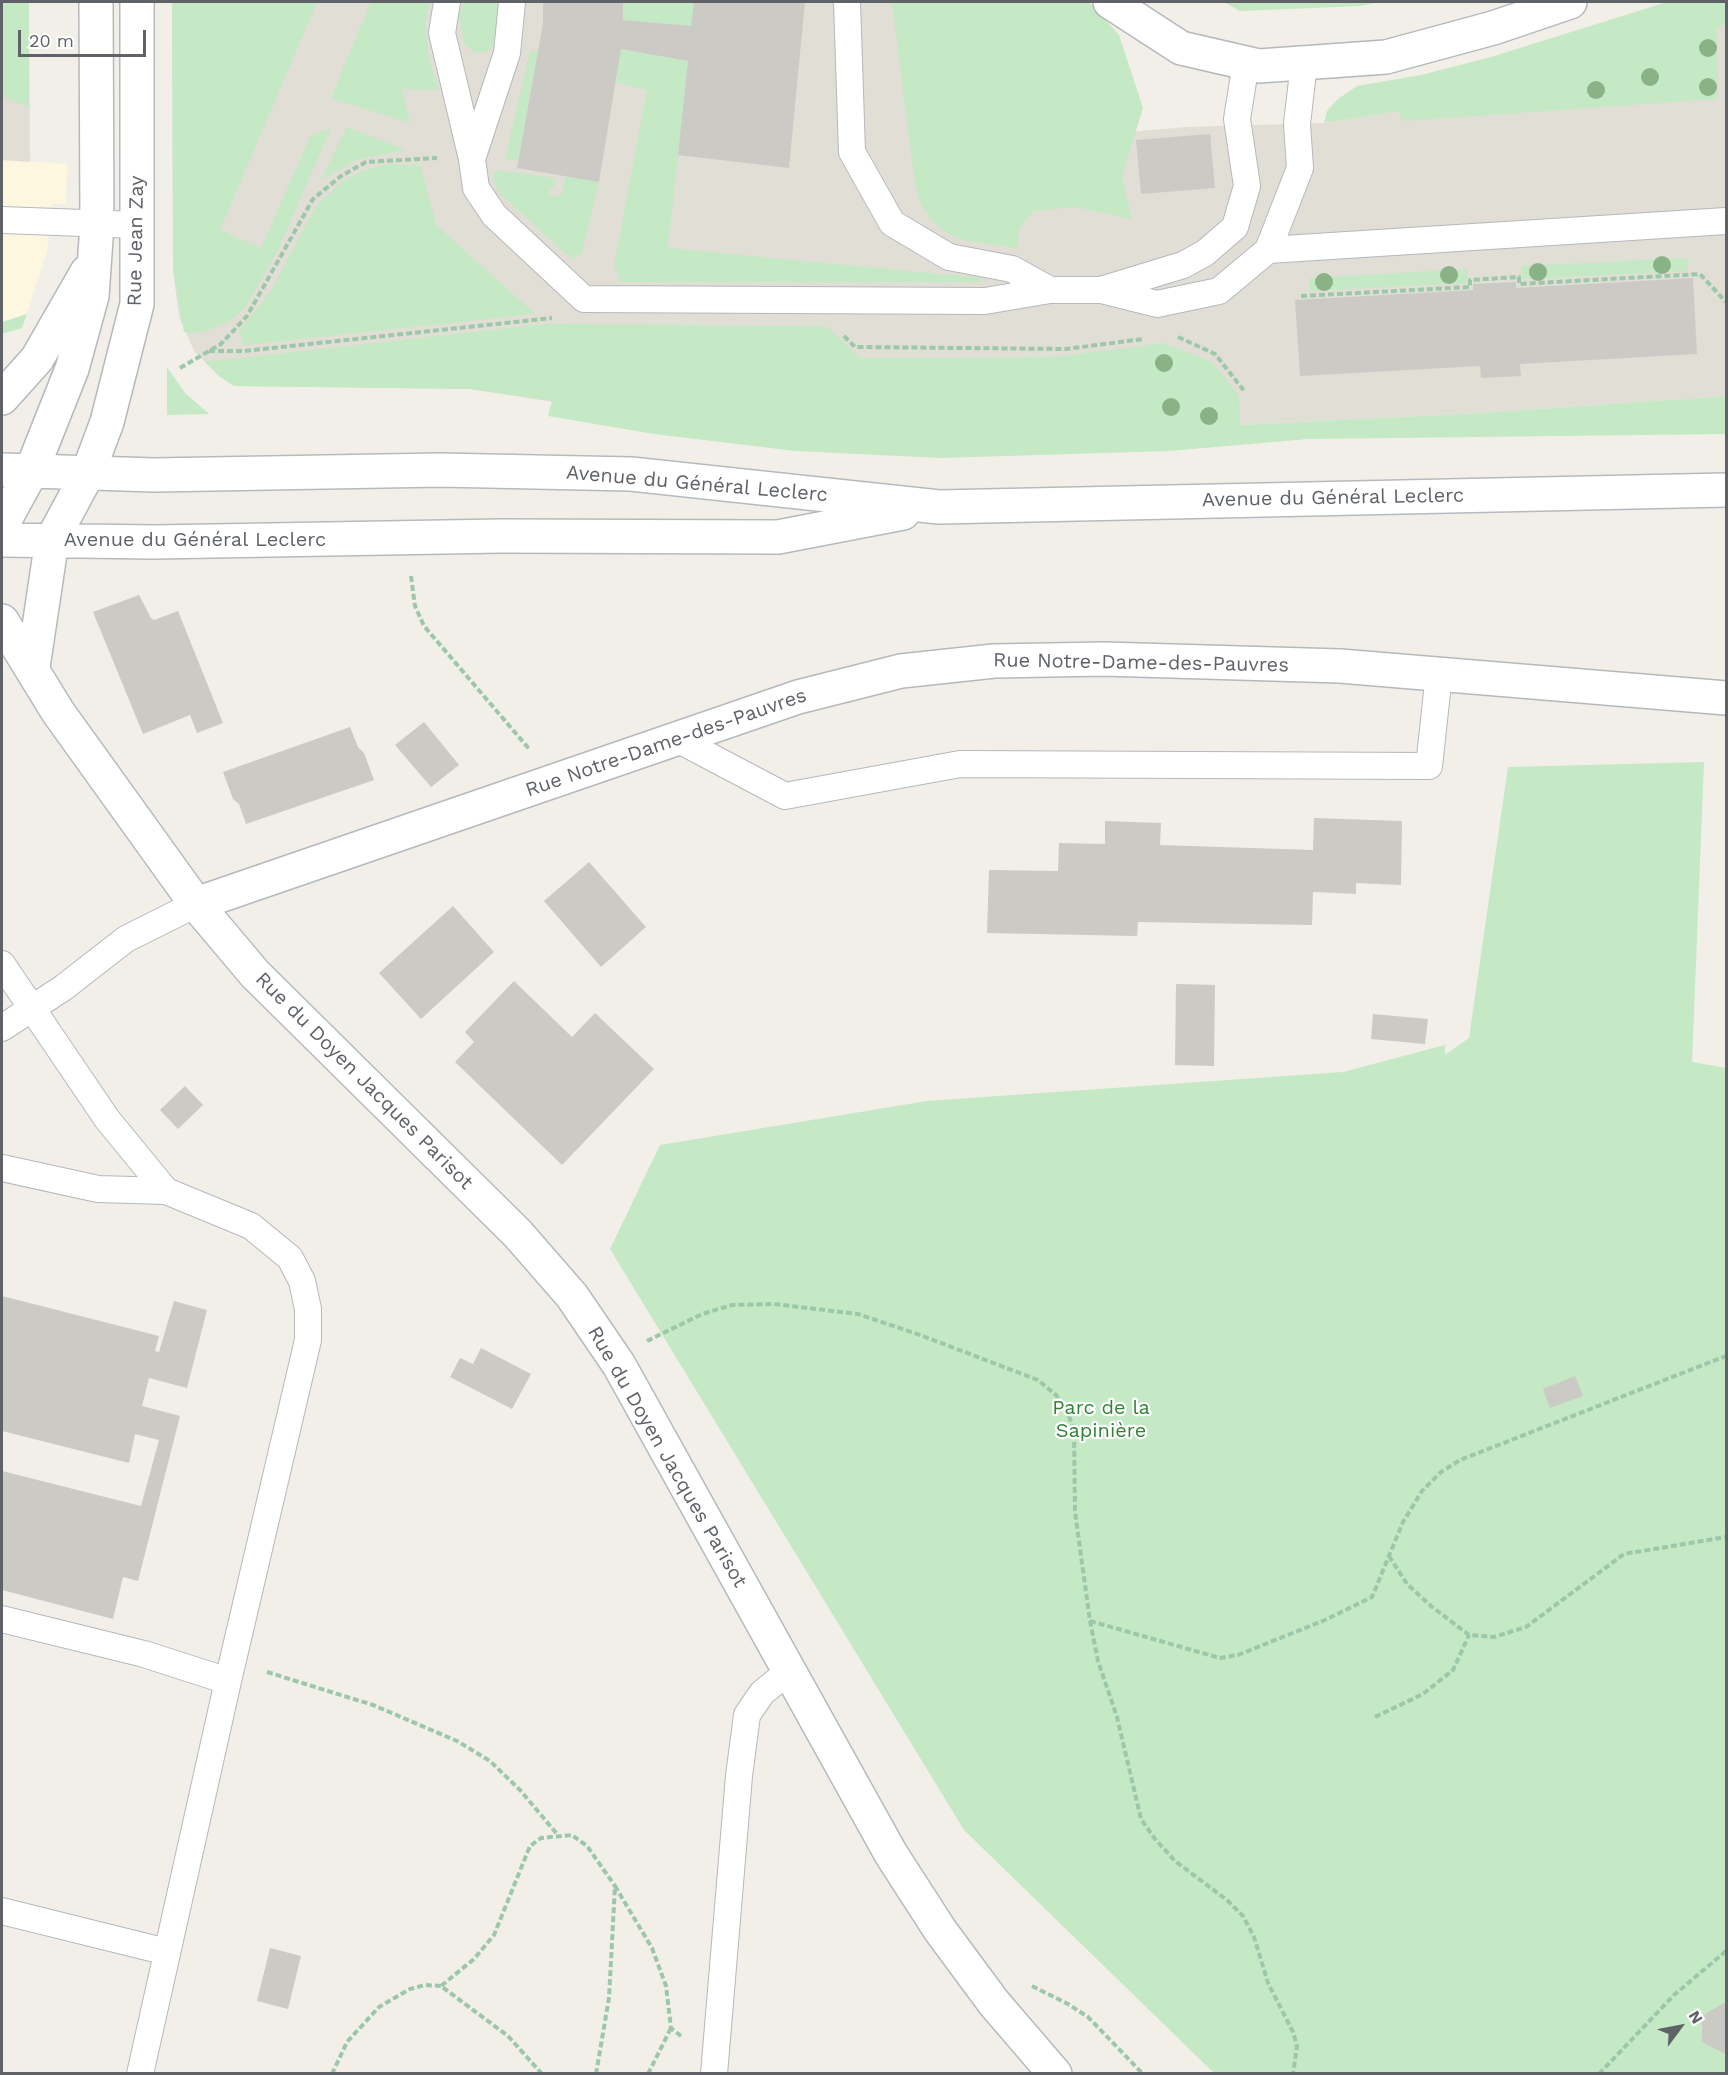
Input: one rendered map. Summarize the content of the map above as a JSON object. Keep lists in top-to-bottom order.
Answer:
{
  "streets": {
    "street": [
      "Rue Jean Zay",
      "Avenue du Général Leclerc",
      "Rue Notre-Dame-des-Pauvres",
      "Rue du Doyen Jacques Parisot"
    ]
  },
  "crossings": [
    ["Rue Jean Zay", "Avenue du Général Leclerc"],
    ["Avenue du Général Leclerc", "Rue du Doyen Jacques Parisot"],
    ["Rue Notre-Dame-des-Pauvres", "Rue du Doyen Jacques Parisot"]
  ],
  "parks": ["Parc de la Sapinière"],
  "scale_bar": "20 m",
  "north": "top right"
}
